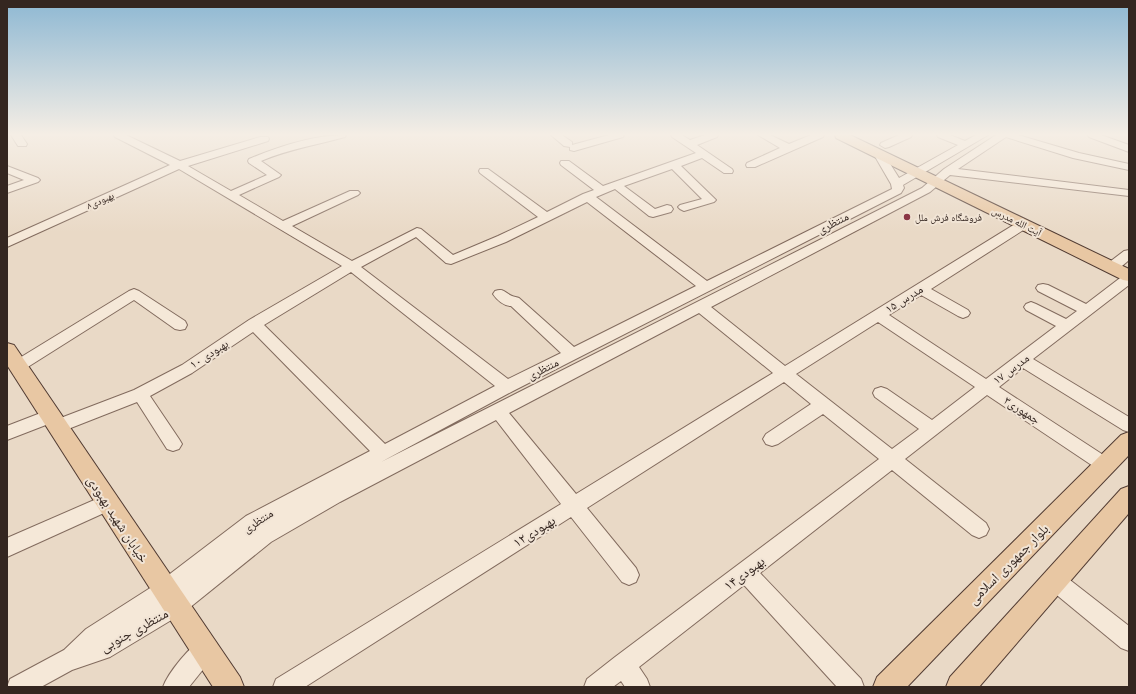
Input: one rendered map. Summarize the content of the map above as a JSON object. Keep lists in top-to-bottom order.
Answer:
{
  "streets": {
    "main road": ["آیت الله مدرس", "خیابان شهید بهبودی", "بلوار جمهوری اسلامی"],
    "street": [
      "بهبودی۸",
      "منتظری",
      "مدرس ۱۵",
      "بهبودی ۱۰",
      "مدرس ۱۷",
      "جمهوری۳",
      "بهبودی۱۲",
      "بهبودی۱۴",
      "منتظری جنوبی"
    ]
  },
  "crossings": [
    ["آیت الله مدرس", "منتظری"],
    ["آیت الله مدرس", "مدرس ۱۵"],
    ["آیت الله مدرس", "مدرس ۱۷"],
    ["منتظری", "خیابان شهید بهبودی"],
    ["منتظری", "منتظری جنوبی"],
    ["مدرس ۱۵", "جمهوری۳"],
    ["مدرس ۱۵", "بهبودی۱۲"],
    ["بهبودی ۱۰", "خیابان شهید بهبودی"],
    ["مدرس ۱۷", "جمهوری۳"],
    ["مدرس ۱۷", "بهبودی۱۴"],
    ["جمهوری۳", "بلوار جمهوری اسلامی"],
    ["خیابان شهید بهبودی", "منتظری جنوبی"]
  ],
  "places": ["فروشگاه فرش ملل"]
}
